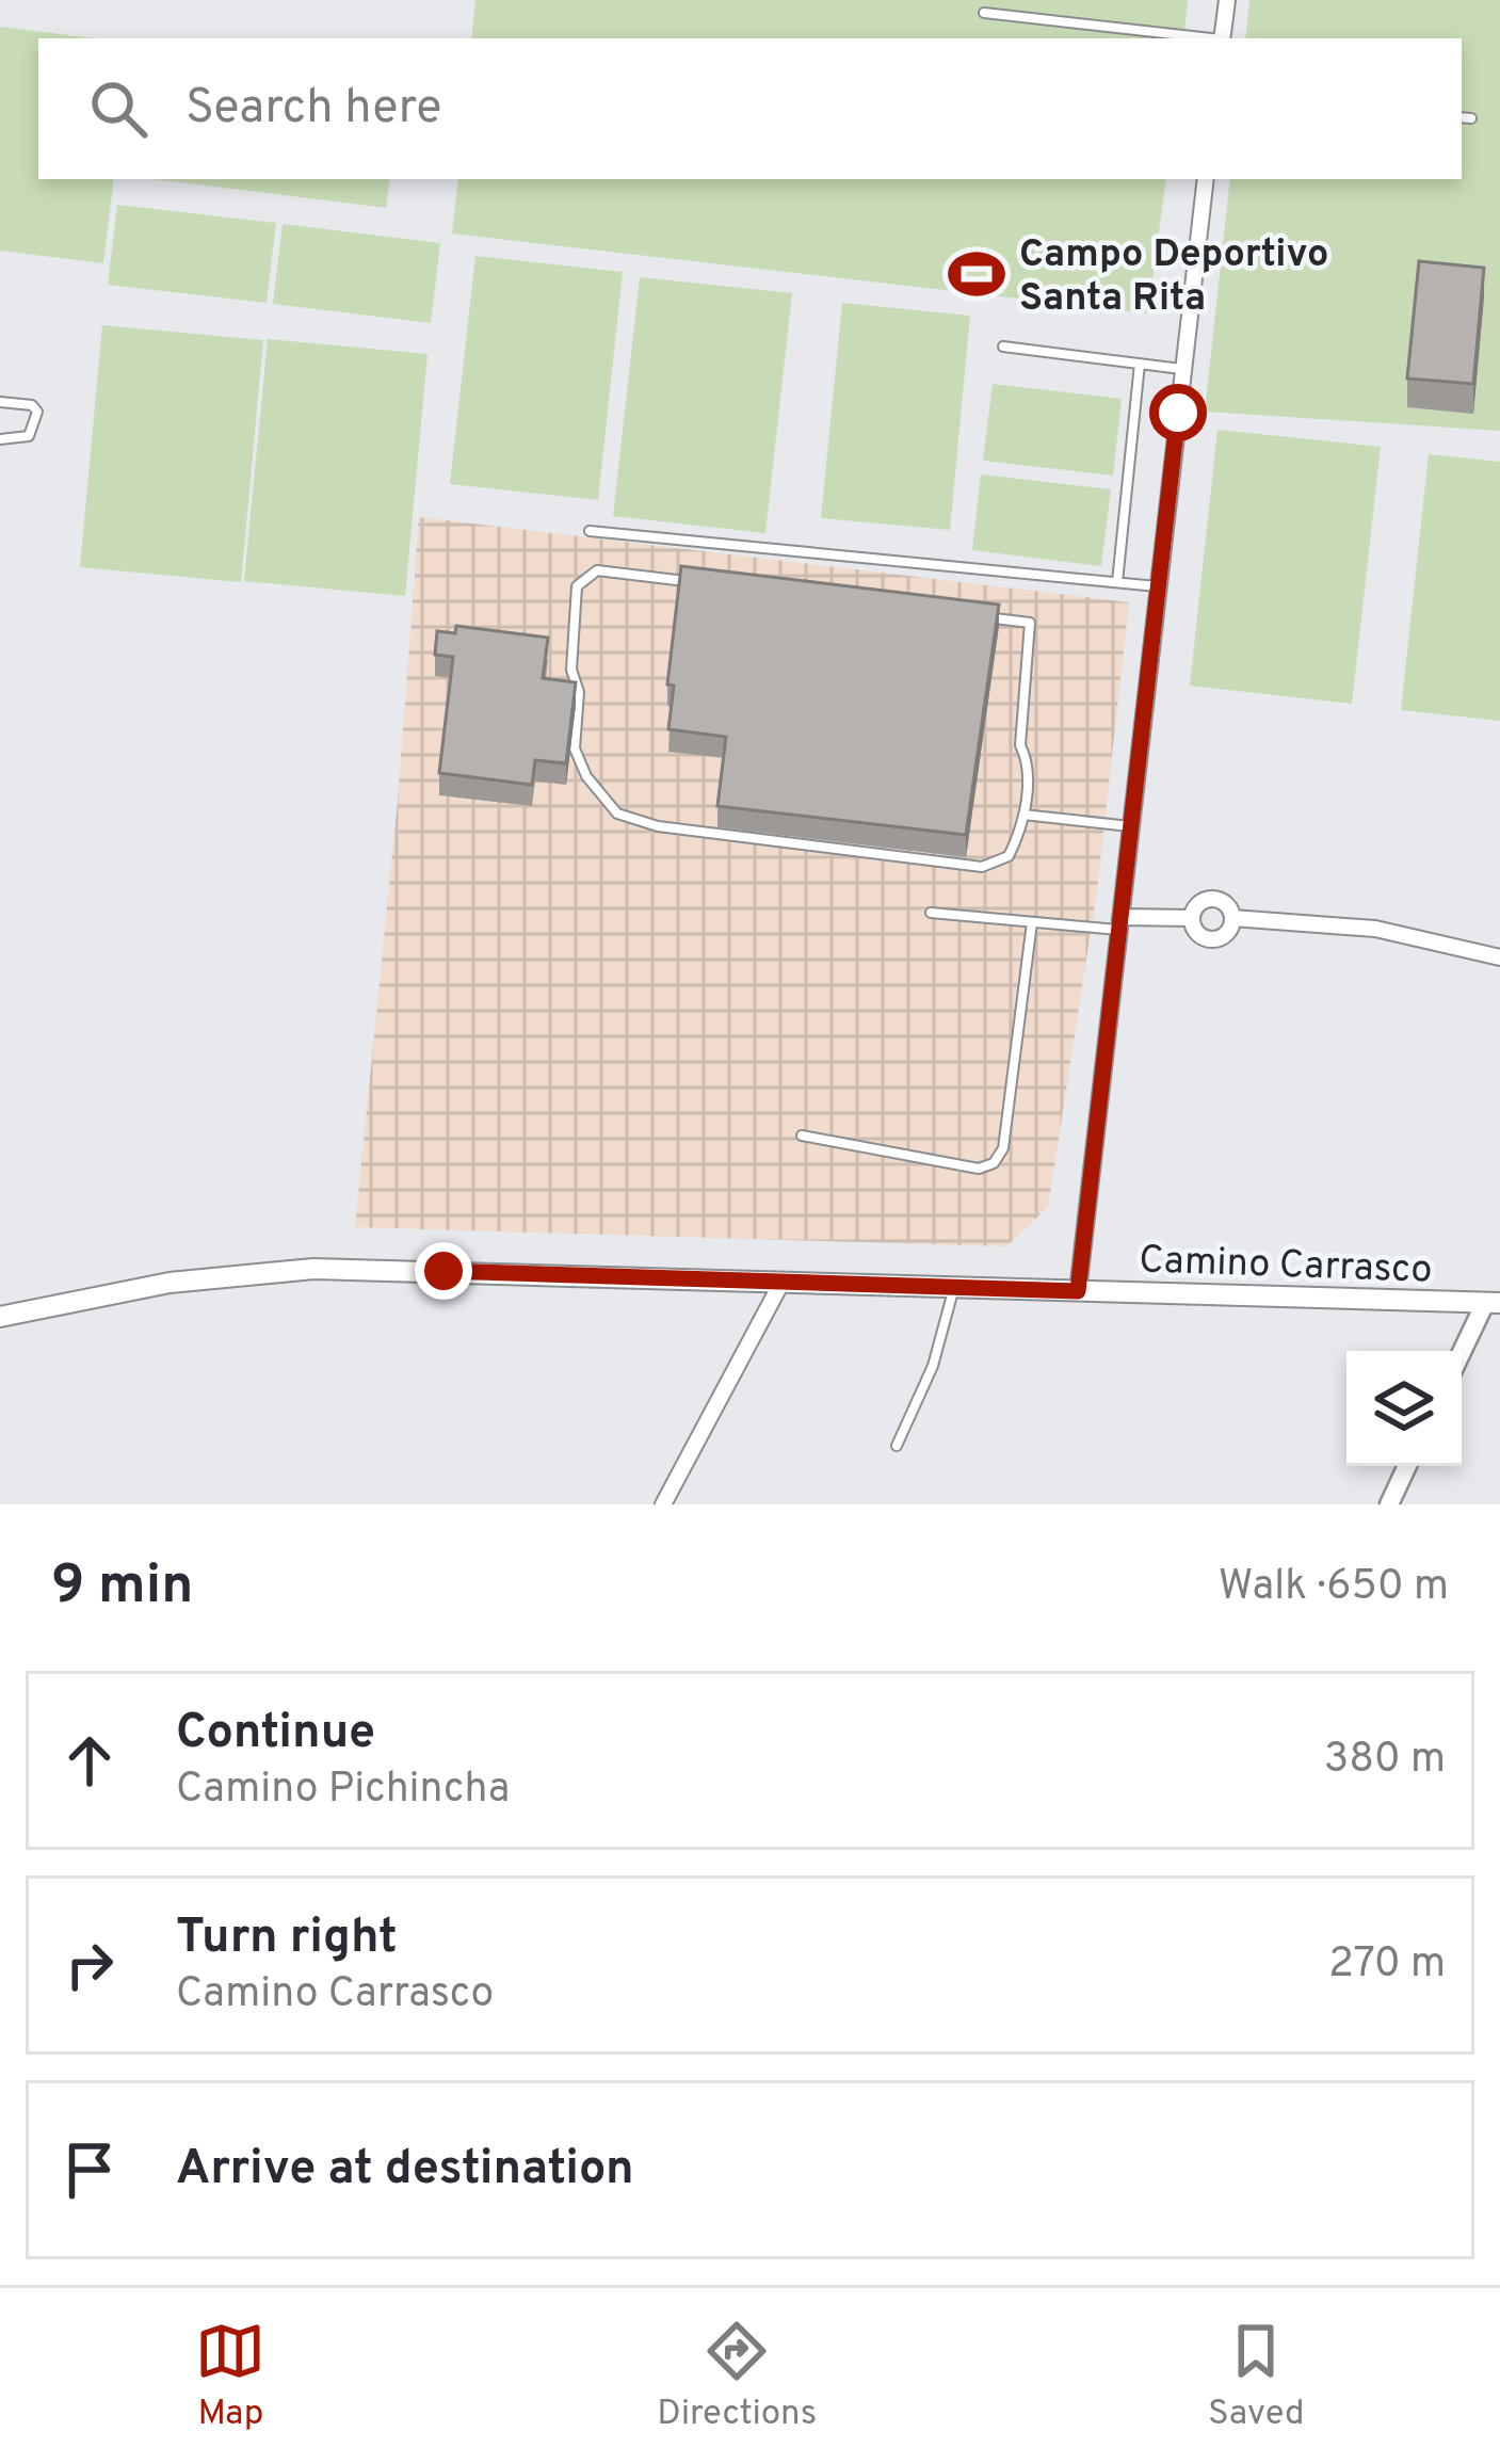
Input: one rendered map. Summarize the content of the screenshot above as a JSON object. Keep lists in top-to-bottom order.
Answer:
{
  "streets": {
    "main road": ["Camino Carrasco"]
  },
  "places": {
    "sports": ["Campo Deportivo Santa Rita"]
  },
  "page": {
    "search": "Search here",
    "heading": ["9 min", "Walk · 650 m"],
    "list": [
      ["Continue", "Camino Pichincha", "380 m"],
      ["Turn right", "Camino Carrasco", "270 m"],
      "Arrive at destination"
    ],
    "nav": ["Map", "Directions", "Saved"]
  }
}
